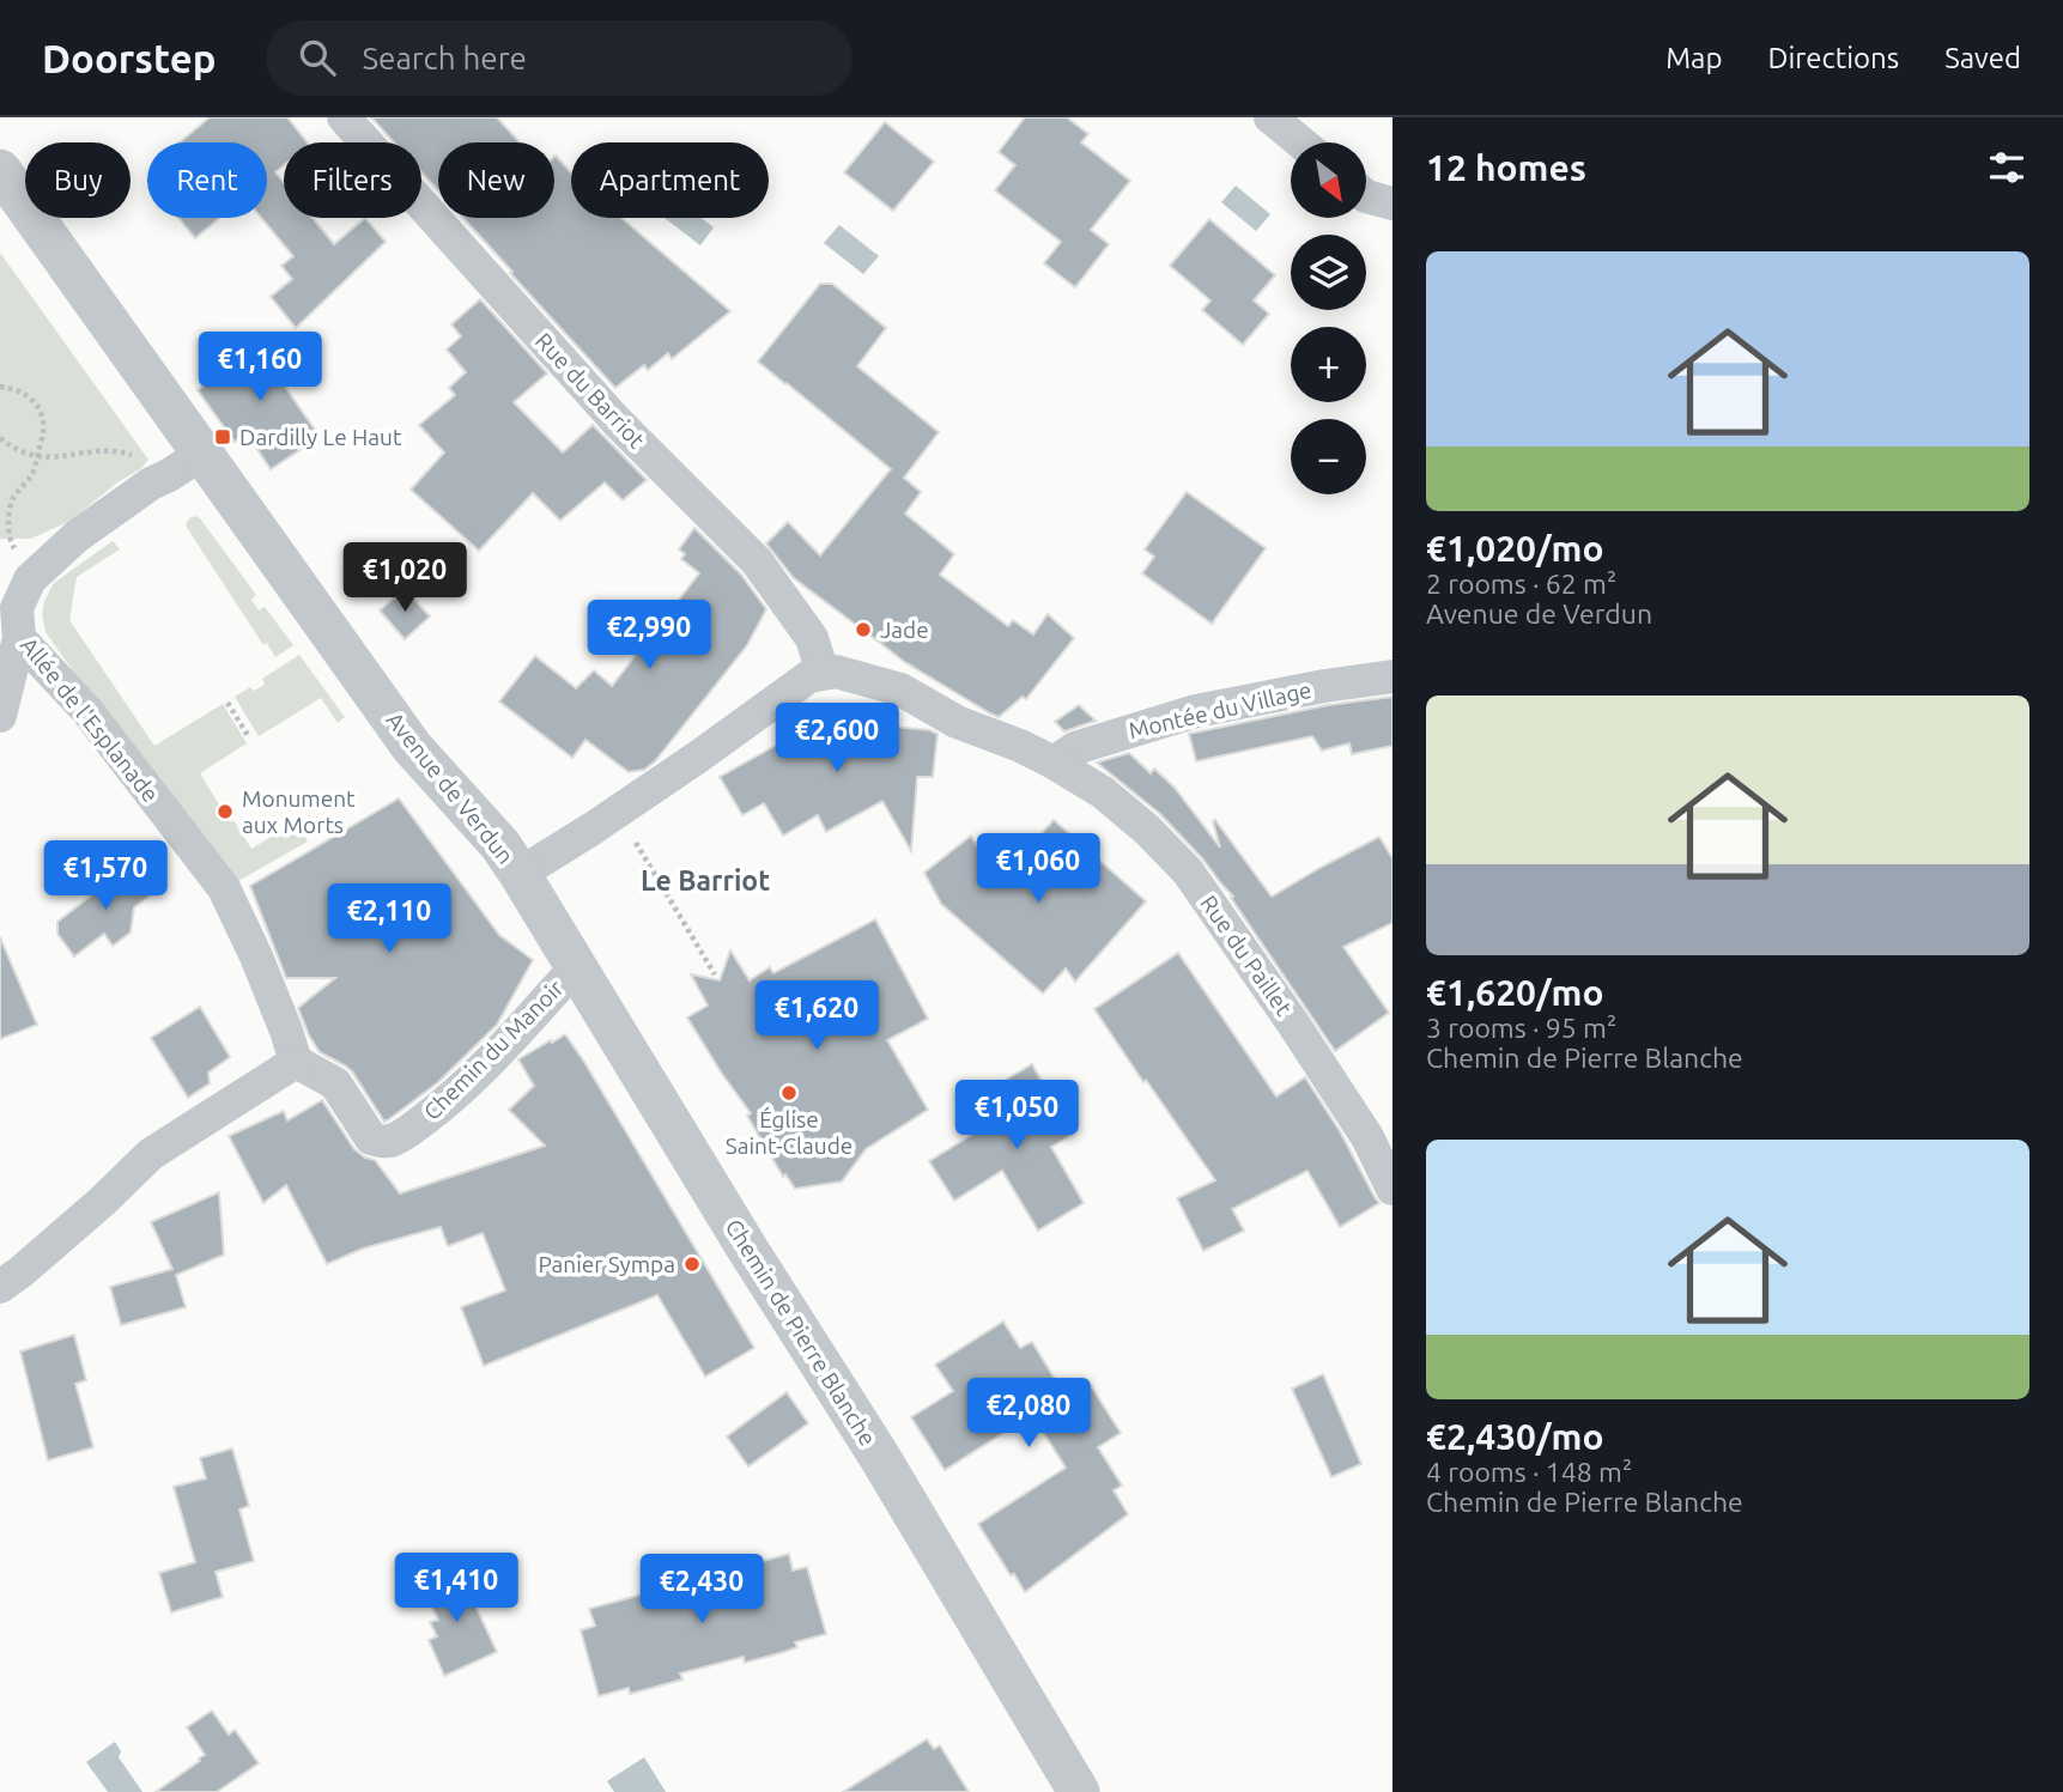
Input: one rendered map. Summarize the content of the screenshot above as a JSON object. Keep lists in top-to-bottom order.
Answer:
{
  "streets": {
    "street": [
      "Rue du Barriot",
      "Montée du Village",
      "Allée de l'Esplanade",
      "Avenue de Verdun",
      "Rue du Paillet",
      "Chemin du Manoir",
      "Chemin de Pierre Blanche"
    ]
  },
  "crossings": [
    ["Rue du Barriot", "Rue du Paillet"],
    ["Montée du Village", "Rue du Paillet"],
    ["Allée de l'Esplanade", "Avenue de Verdun"],
    ["Allée de l'Esplanade", "Chemin du Manoir"],
    ["Avenue de Verdun", "Chemin de Pierre Blanche"],
    ["Chemin du Manoir", "Chemin de Pierre Blanche"]
  ],
  "districts": ["Le Barriot"],
  "places": {
    "transit": ["Dardilly Le Haut"],
    "other": [
      "Jade",
      "Monument aux Morts",
      "Église Saint-Claude",
      "Panier Sympa"
    ]
  },
  "north": "bottom right",
  "page": {
    "header": "Doorstep",
    "search": "Search here",
    "nav": ["Map", "Directions", "Saved"],
    "heading": "12 homes",
    "map_buttons": ["+", "−"],
    "chip": [
      "Buy",
      "Rent",
      "Filters",
      "New",
      "Apartment"
    ],
    "list": [
      {
        "name": "€1,020/mo",
        "note": "2 rooms · 62 m² · Avenue de Verdun"
      },
      {
        "name": "€1,620/mo",
        "note": "3 rooms · 95 m² · Chemin de Pierre Blanche"
      },
      {
        "name": "€2,430/mo",
        "note": "4 rooms · 148 m² · Chemin de Pierre Blanche"
      }
    ],
    "price": [
      "€1,160",
      "€1,020",
      "€2,990",
      "€2,600",
      "€1,060",
      "€1,570",
      "€2,110",
      "€1,620",
      "€1,050",
      "€2,080",
      "€1,410",
      "€2,430"
    ]
  }
}
